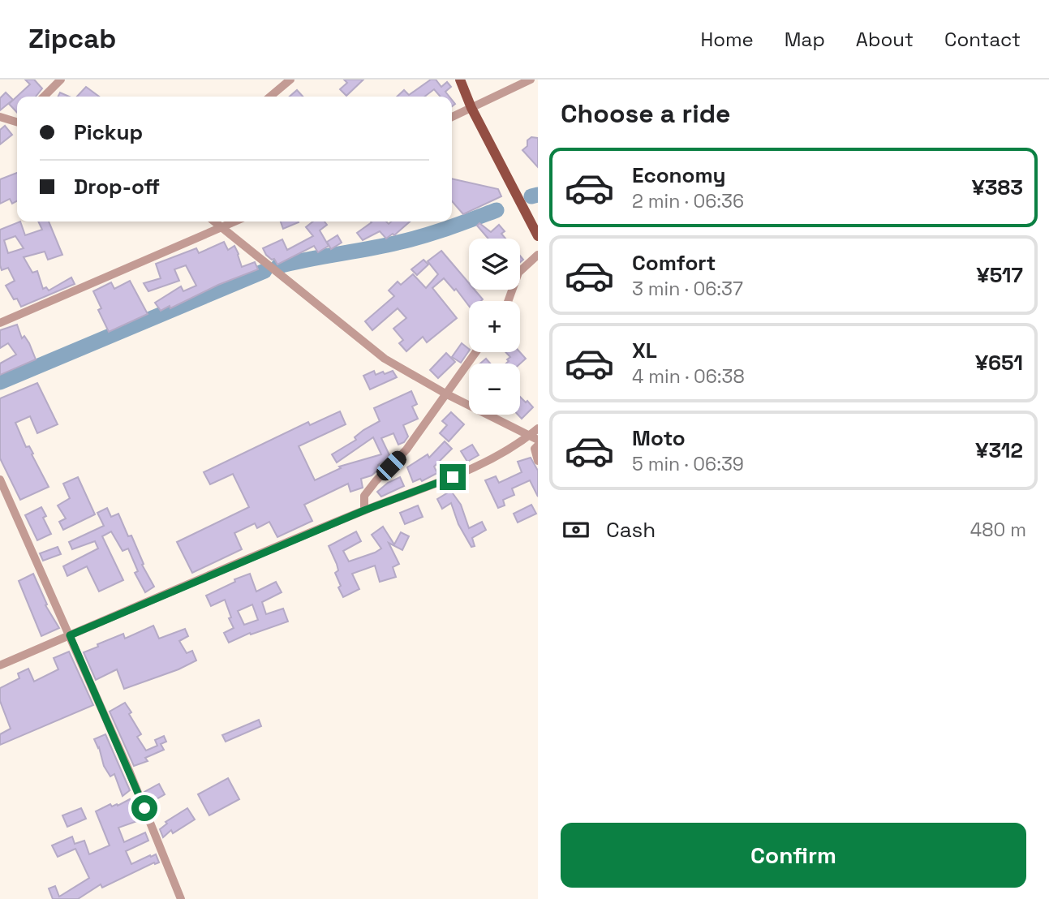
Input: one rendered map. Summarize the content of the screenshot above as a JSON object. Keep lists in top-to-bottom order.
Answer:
{
  "page": {
    "header": "Zipcab",
    "nav": [
      "Home",
      "Map",
      "About",
      "Contact"
    ],
    "heading": "Choose a ride",
    "banner": ["Pickup", "Drop-off"],
    "list": [
      {
        "name": "Economy",
        "note": "2 min · 06:36",
        "value": "¥383"
      },
      {
        "name": "Comfort",
        "note": "3 min · 06:37",
        "value": "¥517"
      },
      {
        "name": "XL",
        "note": "4 min · 06:38",
        "value": "¥651"
      },
      {
        "name": "Moto",
        "note": "5 min · 06:39",
        "value": "¥312"
      }
    ],
    "map_buttons": ["+", "−"],
    "pay": ["Cash", "480 m"],
    "buttons": "Confirm"
  }
}
